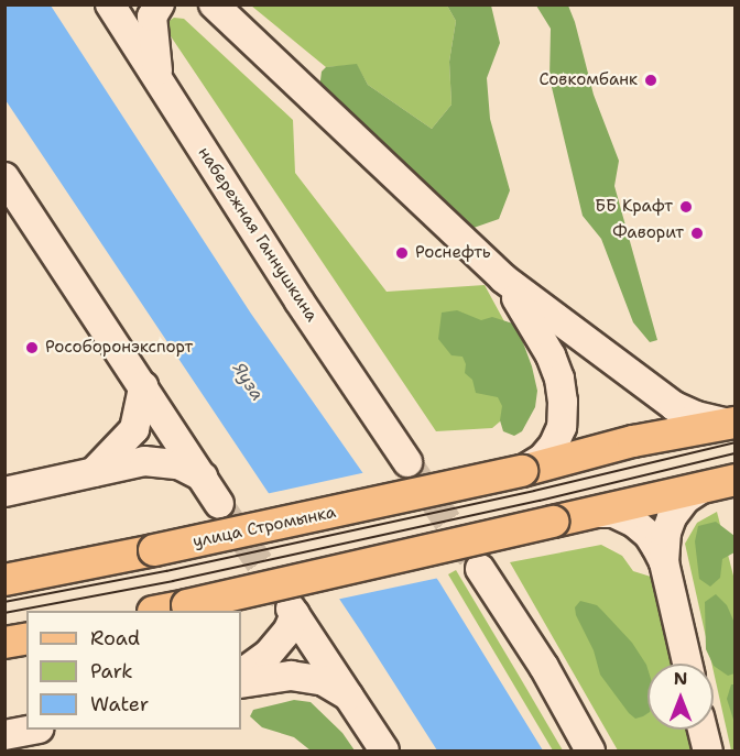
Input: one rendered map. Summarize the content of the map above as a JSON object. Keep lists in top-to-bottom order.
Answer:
{
  "streets": {
    "main road": ["набережная Ганнушкина", "улица Стромынка"]
  },
  "water": ["Яуза"],
  "places": [
    "Совкомбанк",
    "ББ Крафт",
    "Фаворит",
    "Роснефть",
    "Рособоронэкспорт"
  ],
  "legend": ["Road", "Park", "Water"],
  "north": "top"
}
